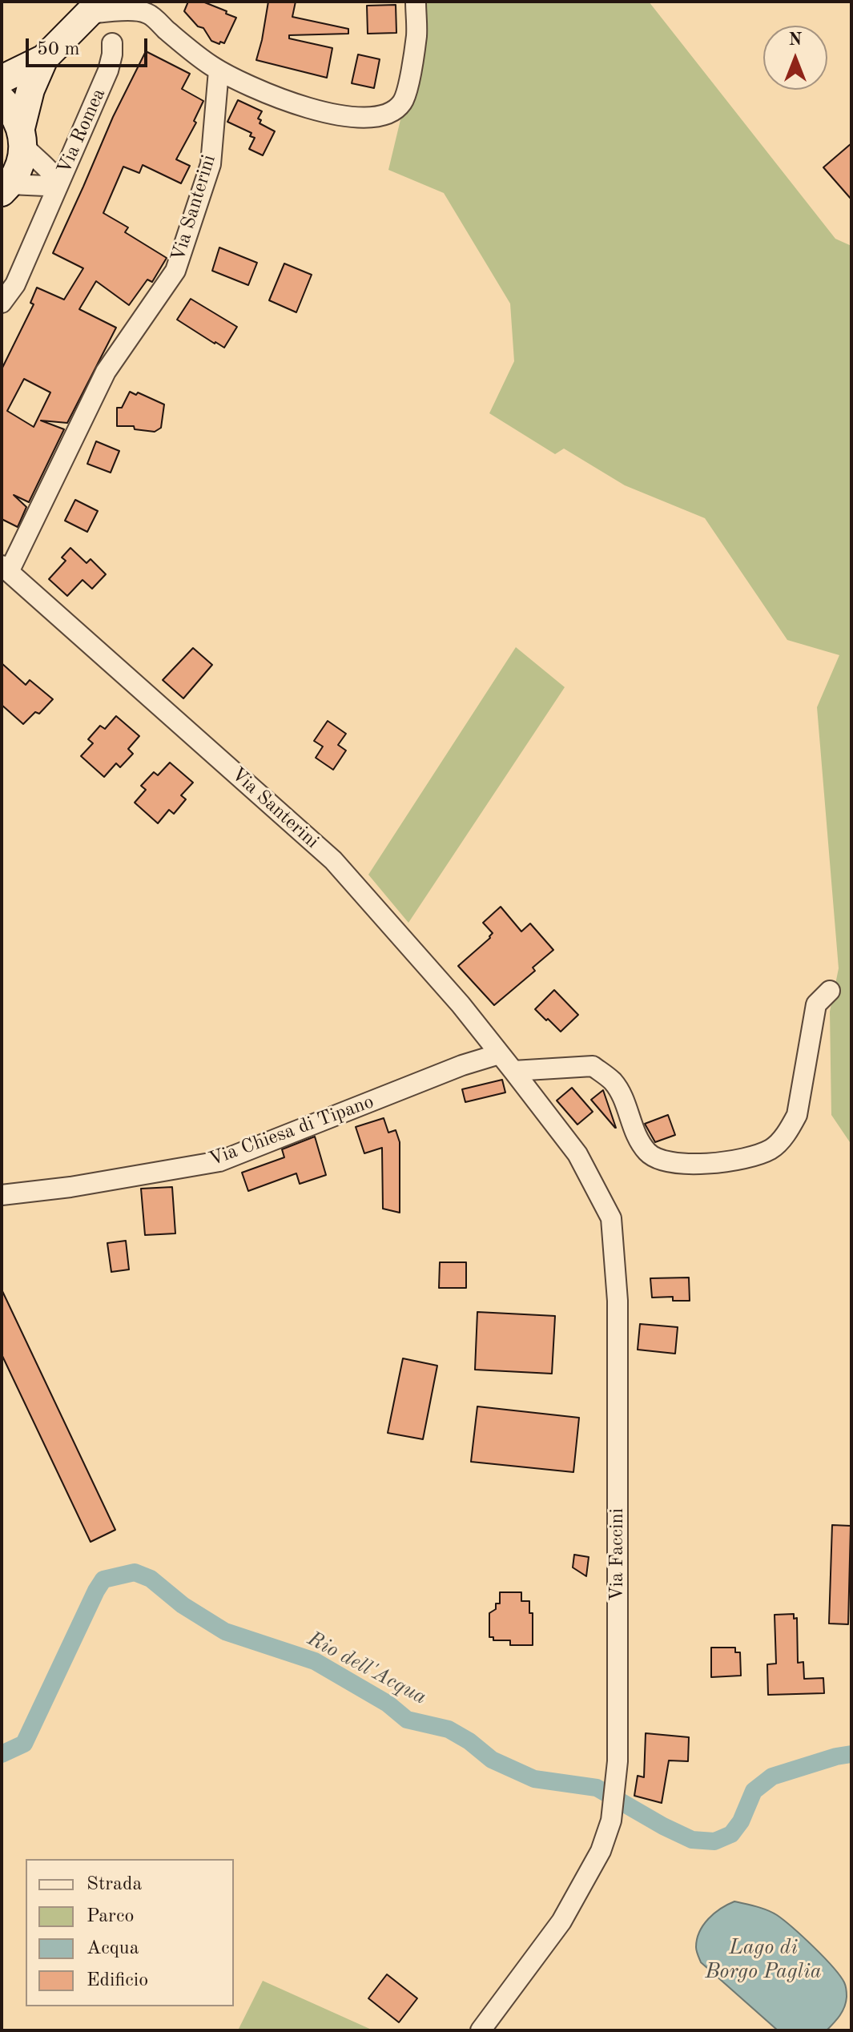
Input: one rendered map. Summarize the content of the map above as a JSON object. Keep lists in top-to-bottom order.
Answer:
{
  "streets": {
    "main road": ["Via Romea"],
    "street": ["Via Santerini", "Via Chiesa di Tipano", "Via Faccini"]
  },
  "crossings": [
    ["Via Santerini", "Via Chiesa di Tipano"],
    ["Via Santerini", "Via Faccini"]
  ],
  "water": ["Rio dell'Acqua", "Lago di Borgo Paglia"],
  "legend": [
    "Strada",
    "Parco",
    "Acqua",
    "Edificio"
  ],
  "scale_bar": "50 m",
  "north": "top"
}
